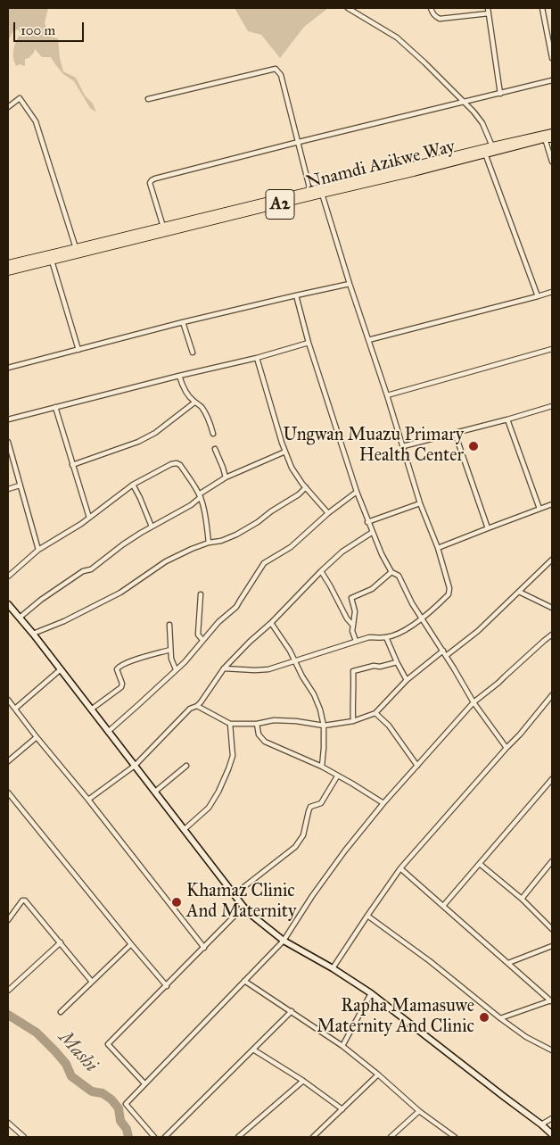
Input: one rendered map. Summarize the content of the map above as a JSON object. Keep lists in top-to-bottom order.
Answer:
{
  "streets": {
    "highway": ["Nnamdi Azikwe Way", "A2"]
  },
  "water": ["Mashi"],
  "places": ["Ungwan Muazu Primary Health Center", "Khamaz Clinic And Maternity", "Rapha Mamasuwe Maternity And Clinic"],
  "scale_bar": "100 m"
}
